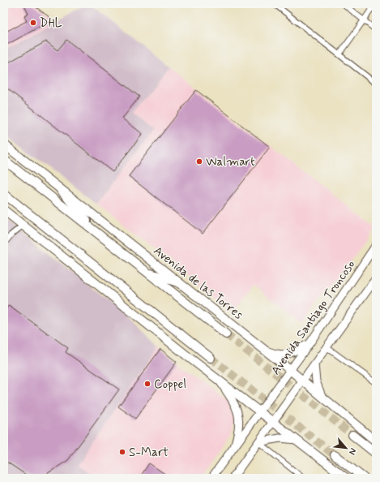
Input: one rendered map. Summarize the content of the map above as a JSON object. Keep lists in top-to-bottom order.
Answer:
{
  "streets": {
    "main road": ["Avenida de las Torres", "Avenida Santiago Troncoso"]
  },
  "crossings": [
    ["Avenida de las Torres", "Avenida Santiago Troncoso"]
  ],
  "places": [
    "DHL",
    "Walmart",
    "Coppel",
    "S-Mart"
  ],
  "north": "bottom right"
}
